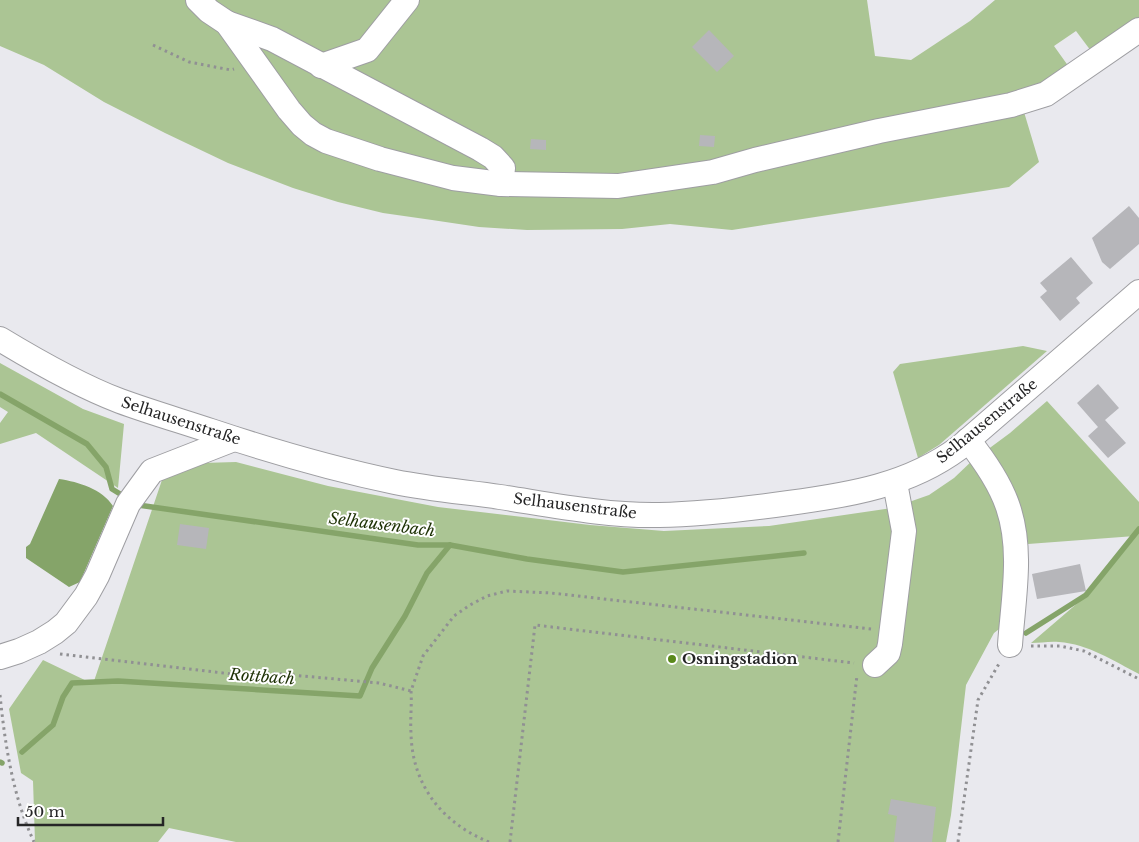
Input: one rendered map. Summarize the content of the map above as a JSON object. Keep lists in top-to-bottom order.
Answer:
{
  "streets": {
    "street": ["Selhausenstraße"]
  },
  "water": ["Selhausenbach", "Rottbach"],
  "places": ["Osningstadion"],
  "scale_bar": "50 m"
}
